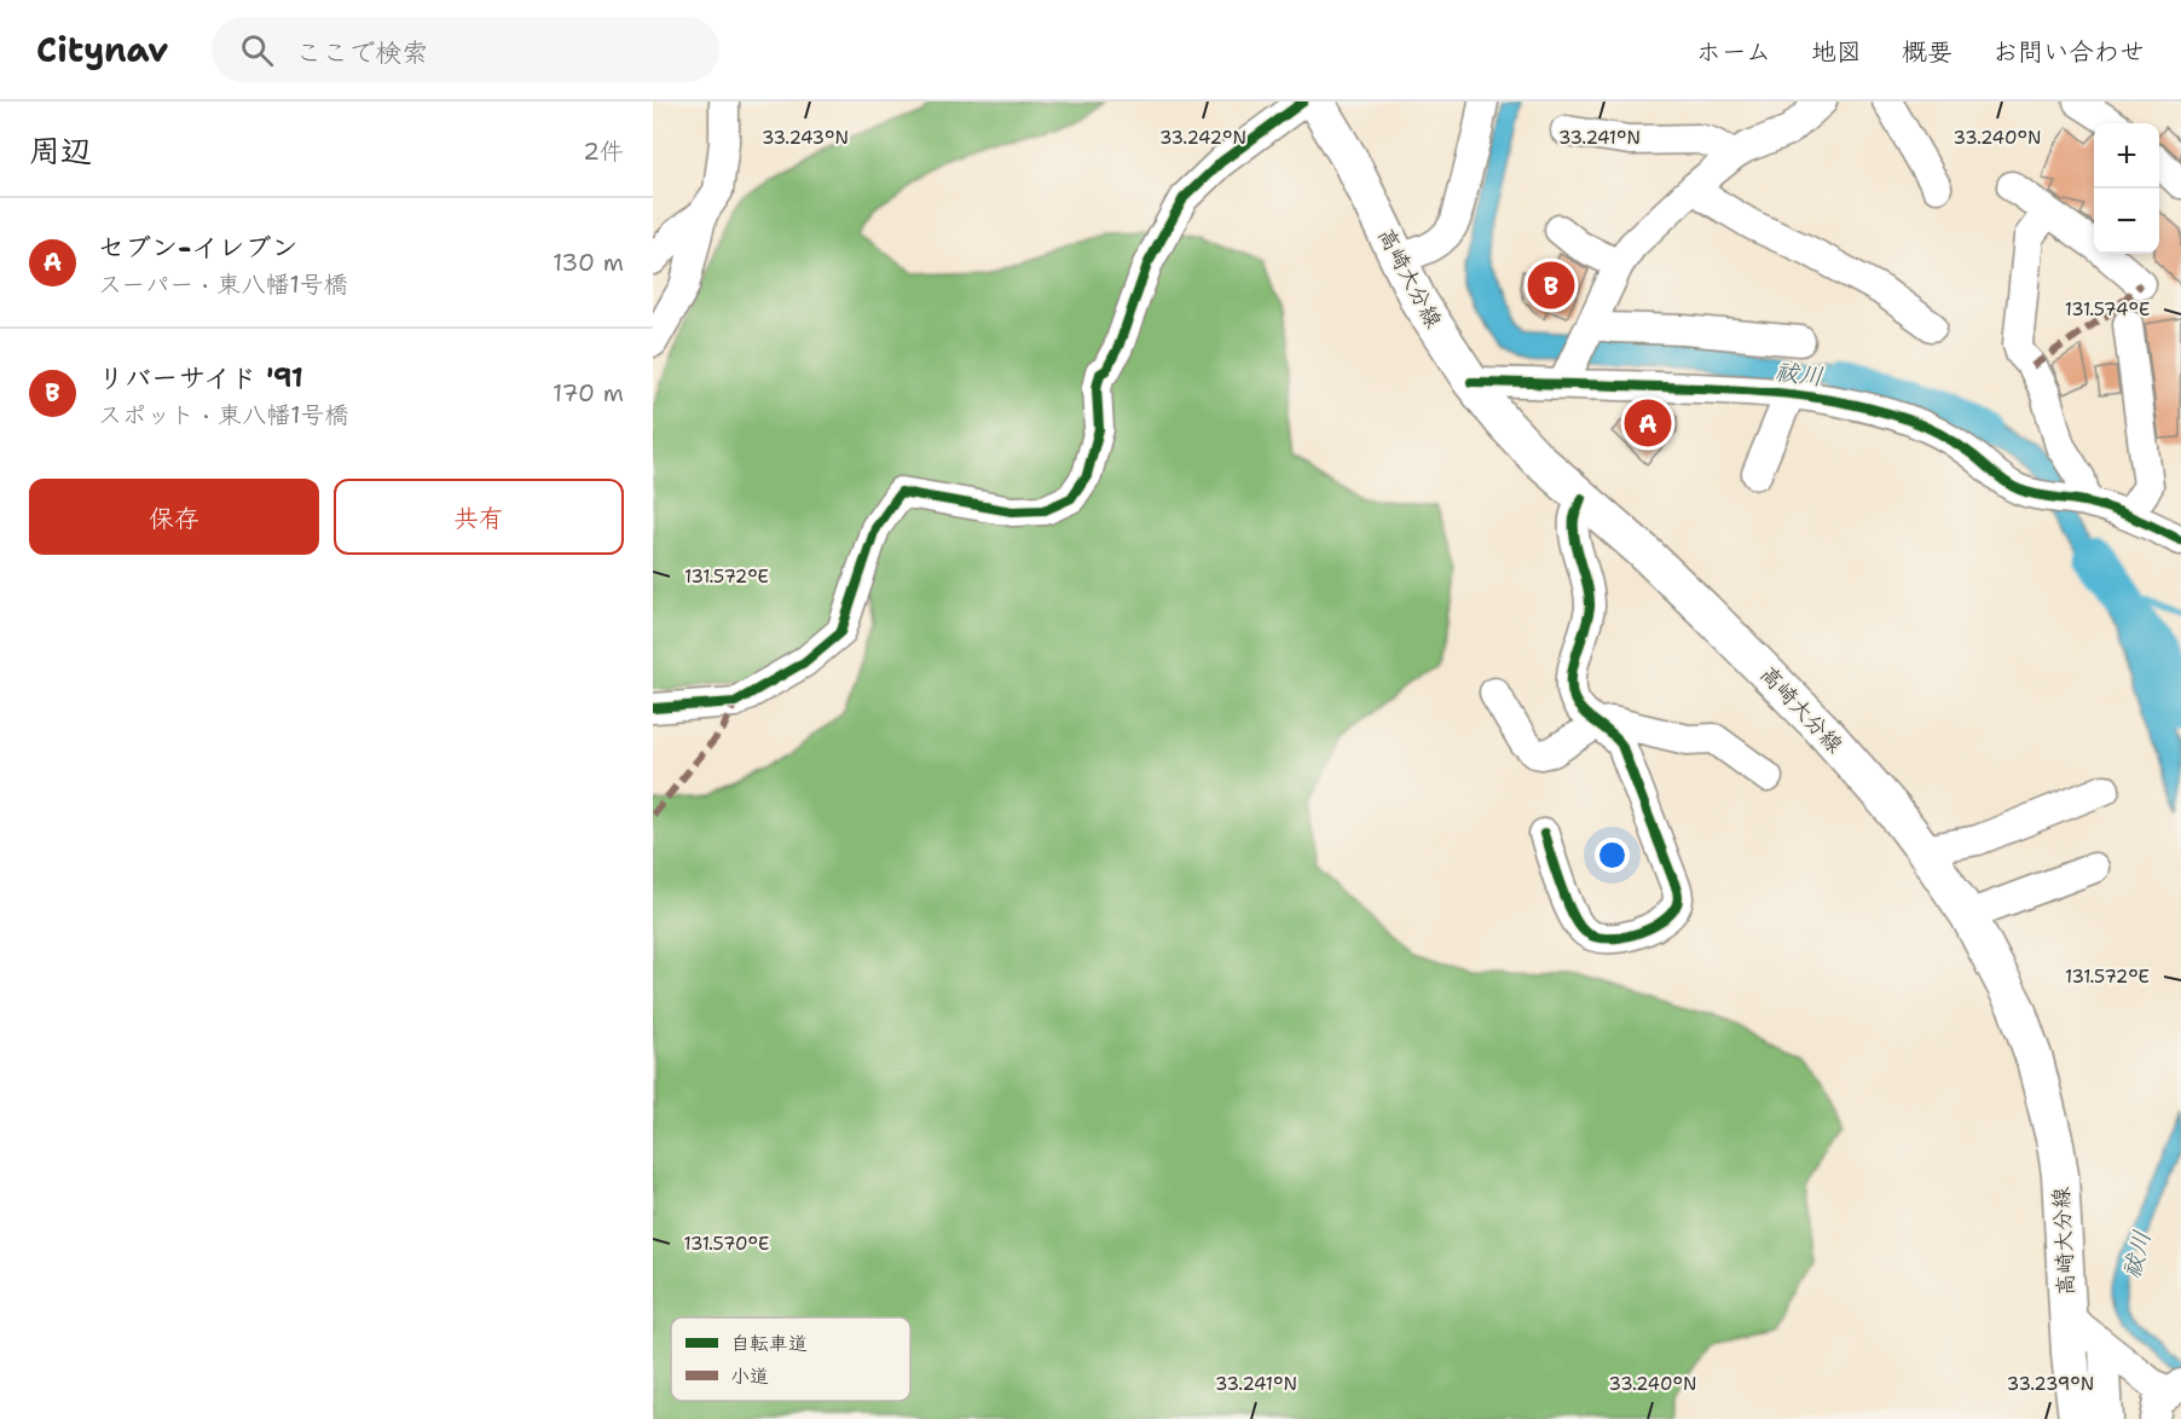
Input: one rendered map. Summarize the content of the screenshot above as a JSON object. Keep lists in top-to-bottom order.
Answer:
{
  "streets": {
    "main road": ["高崎大分線"]
  },
  "water": ["祓川"],
  "legend": ["自転車道", "小道"],
  "page": {
    "header": "Citynav",
    "search": "ここで検索",
    "nav": [
      "ホーム",
      "地図",
      "概要",
      "お問い合わせ"
    ],
    "heading": ["周辺", "2件"],
    "map_buttons": ["+", "−"],
    "list": [
      {
        "mark": "A",
        "name": "セブン-イレブン",
        "note": "スーパー · 東八幡1号橋",
        "value": "130 m"
      },
      {
        "mark": "B",
        "name": "リバーサイド '91",
        "note": "スポット · 東八幡1号橋",
        "value": "170 m"
      }
    ],
    "pins": ["B", "A"],
    "buttons": ["保存", "共有"]
  },
  "coordinates": [
    "33.243°N",
    "33.242°N",
    "33.241°N",
    "33.240°N",
    "131.574°E",
    "131.572°E",
    "131.570°E",
    "33.239°N"
  ]
}
